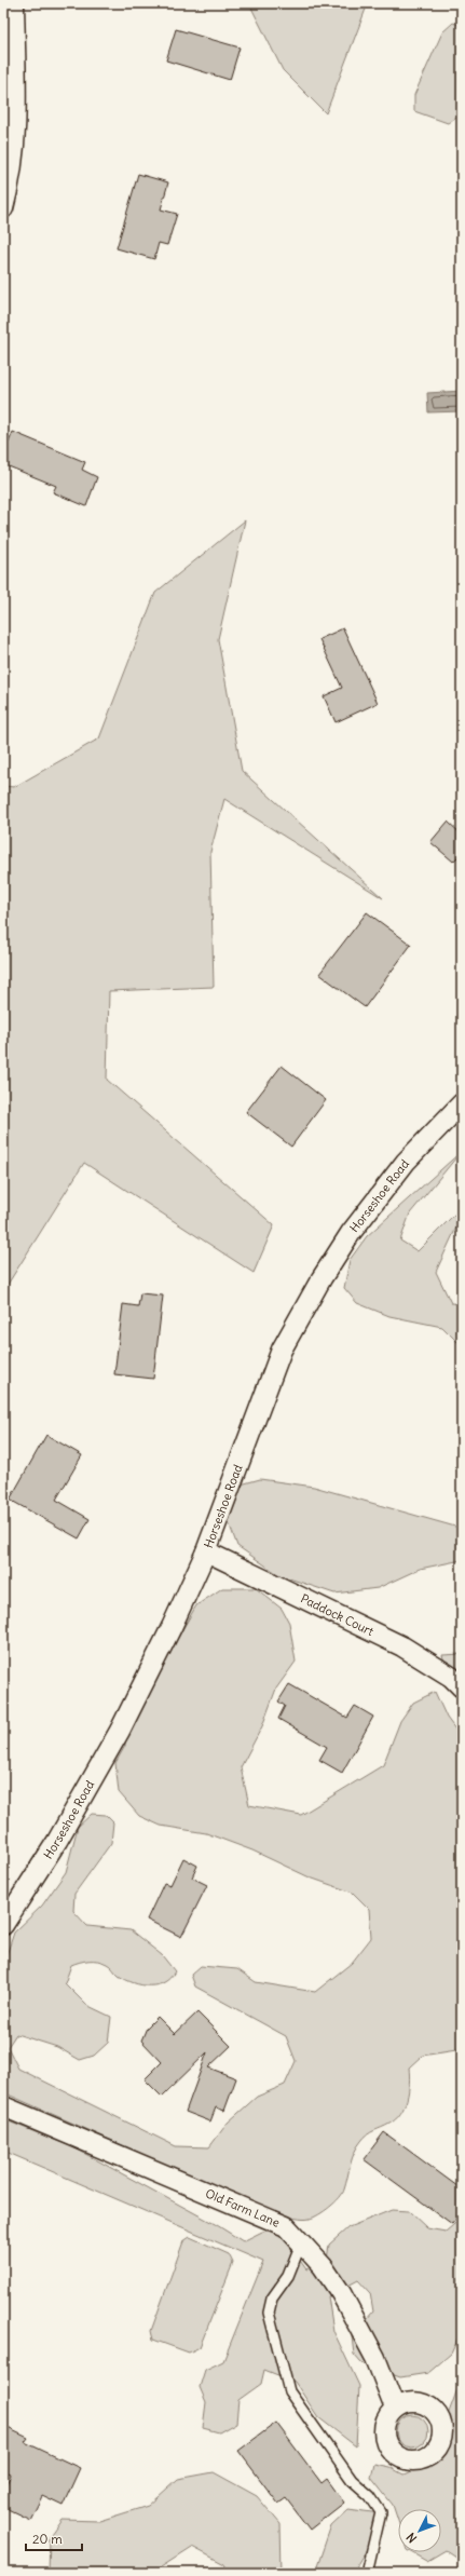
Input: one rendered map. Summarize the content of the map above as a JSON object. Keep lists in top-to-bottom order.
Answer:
{
  "streets": {
    "street": ["Horseshoe Road", "Paddock Court", "Old Farm Lane"]
  },
  "crossings": [
    ["Horseshoe Road", "Paddock Court"]
  ],
  "scale_bar": "20 m",
  "north": "bottom left"
}
